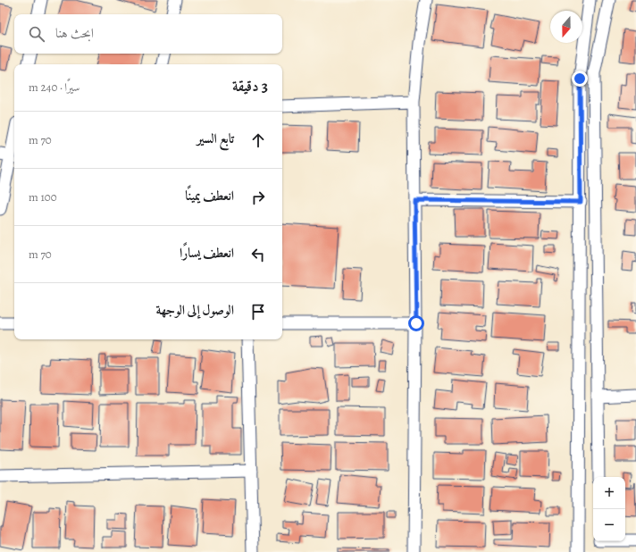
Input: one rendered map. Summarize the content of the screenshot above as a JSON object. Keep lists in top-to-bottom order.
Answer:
{
  "north": "bottom",
  "page": {
    "search": "ابحث هنا",
    "heading": ["3 دقيقة", "سيرًا · 240 m"],
    "list": [
      ["تابع السير", "70 m"],
      ["انعطف يمينًا", "100 m"],
      ["انعطف يسارًا", "70 m"],
      "الوصول إلى الوجهة"
    ],
    "map_buttons": ["+", "−"]
  }
}
